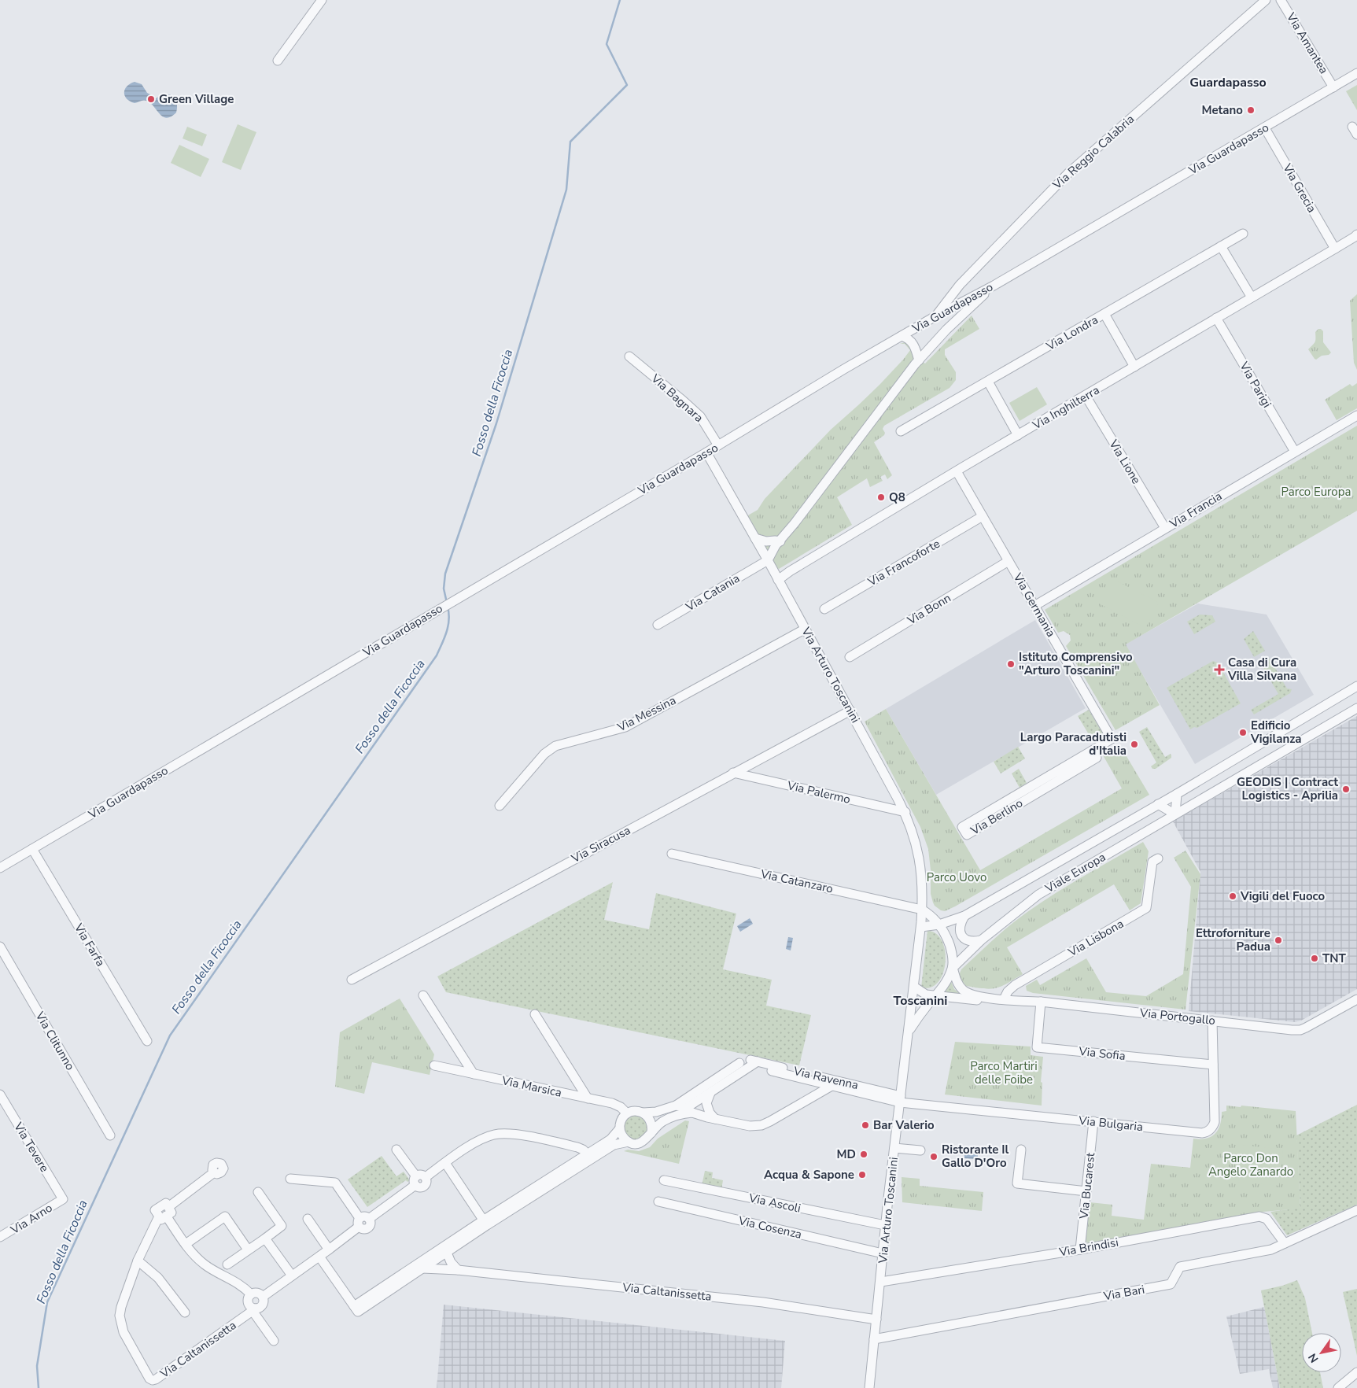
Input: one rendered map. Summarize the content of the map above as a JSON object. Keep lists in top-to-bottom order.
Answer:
{
  "streets": {
    "street": [
      "Via Amantea",
      "Via Guardapasso",
      "Via Reggio Calabria",
      "Via Grecia",
      "Via Londra",
      "Via Parigi",
      "Via Bagnara",
      "Via Inghilterra",
      "Via Lione",
      "Via Francia",
      "Via Francoforte",
      "Via Catania",
      "Via Germania",
      "Via Bonn",
      "Via Arturo Toscanini",
      "Via Messina",
      "Via Palermo",
      "Via Berlino",
      "Via Siracusa",
      "Viale Europa",
      "Via Catanzaro",
      "Via Lisbona",
      "Via Farfa",
      "Via Portogallo",
      "Via Clitunno",
      "Via Sofia",
      "Via Ravenna",
      "Via Marsica",
      "Via Bulgaria",
      "Via Tevere",
      "Via Bucarest",
      "Via Ascoli",
      "Via Arno",
      "Via Cosenza",
      "Via Brindisi",
      "Via Caltanissetta",
      "Via Bari"
    ]
  },
  "crossings": [
    ["Via Amantea", "Via Guardapasso"],
    ["Via Guardapasso", "Via Reggio Calabria"],
    ["Via Guardapasso", "Via Grecia"],
    ["Via Guardapasso", "Via Bagnara"],
    ["Via Guardapasso", "Via Arturo Toscanini"],
    ["Via Guardapasso", "Via Farfa"],
    ["Via Grecia", "Via Inghilterra"],
    ["Via Parigi", "Via Inghilterra"],
    ["Via Parigi", "Via Francia"],
    ["Via Inghilterra", "Via Lione"],
    ["Via Inghilterra", "Via Germania"],
    ["Via Inghilterra", "Via Arturo Toscanini"],
    ["Via Lione", "Via Francia"],
    ["Via Francia", "Via Germania"],
    ["Via Francoforte", "Via Germania"],
    ["Via Catania", "Via Arturo Toscanini"],
    ["Via Germania", "Via Bonn"],
    ["Via Germania", "Via Berlino"],
    ["Via Arturo Toscanini", "Via Messina"],
    ["Via Arturo Toscanini", "Via Palermo"],
    ["Via Arturo Toscanini", "Via Siracusa"],
    ["Via Arturo Toscanini", "Viale Europa"],
    ["Via Arturo Toscanini", "Via Catanzaro"],
    ["Via Arturo Toscanini", "Via Portogallo"],
    ["Via Arturo Toscanini", "Via Ravenna"],
    ["Via Arturo Toscanini", "Via Bulgaria"],
    ["Via Arturo Toscanini", "Via Ascoli"],
    ["Via Arturo Toscanini", "Via Cosenza"],
    ["Via Arturo Toscanini", "Via Brindisi"],
    ["Via Arturo Toscanini", "Via Caltanissetta"],
    ["Via Arturo Toscanini", "Via Bari"],
    ["Via Palermo", "Via Siracusa"],
    ["Viale Europa", "Via Portogallo"],
    ["Via Lisbona", "Via Portogallo"],
    ["Via Portogallo", "Via Sofia"],
    ["Via Portogallo", "Via Bulgaria"],
    ["Via Sofia", "Via Bulgaria"],
    ["Via Ravenna", "Via Bulgaria"],
    ["Via Bulgaria", "Via Bucarest"],
    ["Via Tevere", "Via Arno"],
    ["Via Bucarest", "Via Brindisi"],
    ["Via Brindisi", "Via Bari"]
  ],
  "districts": ["Guardapasso", "Toscanini"],
  "water": ["Fosso della Ficoccia"],
  "parks": [
    "Parco Europa",
    "Parco Uovo",
    "Parco Martiri delle Foibe",
    "Parco Don Angelo Zanardo"
  ],
  "places": {
    "other": [
      "Green Village",
      "Metano",
      "Q8",
      "Istituto Comprensivo \"Arturo Toscanini\"",
      "Edificio Vigilanza",
      "Largo Paracadutisti d'Italia",
      "GEODIS | Contract Logistics - Aprilia",
      "Vigili del Fuoco",
      "Ettroforniture Padua",
      "TNT",
      "Bar Valerio",
      "MD",
      "Ristorante Il Gallo D'Oro",
      "Acqua & Sapone"
    ],
    "health": ["Casa di Cura Villa Silvana"]
  },
  "north": "bottom left"
}
